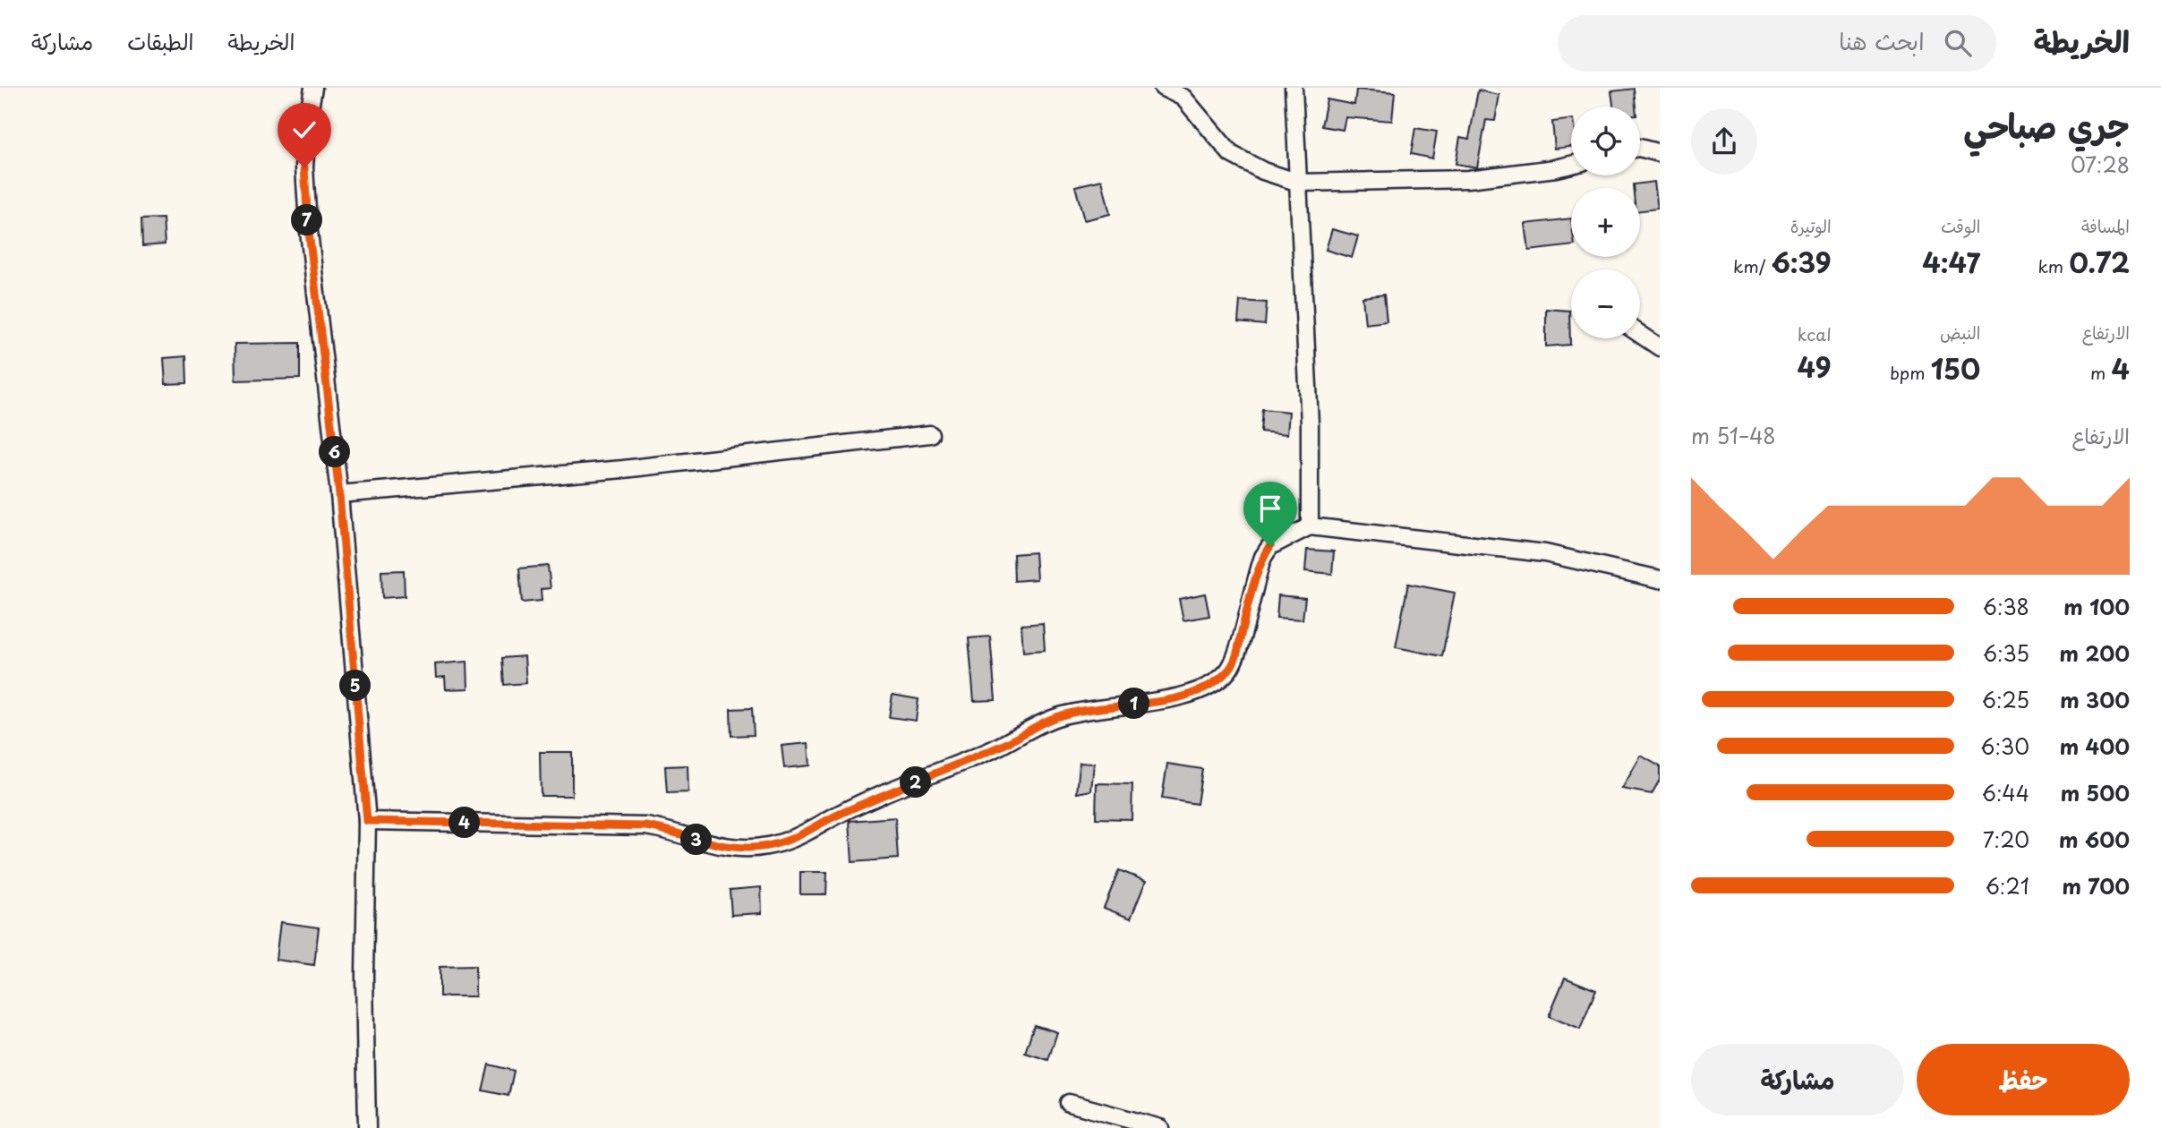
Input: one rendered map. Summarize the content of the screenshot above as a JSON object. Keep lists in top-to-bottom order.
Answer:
{
  "page": {
    "header": "الخريطة",
    "search": "ابحث هنا",
    "nav": ["الخريطة", "الطبقات", "مشاركة"],
    "heading": ["جري صباحي", "07:28"],
    "map_buttons": ["+", "−"],
    "stats": [
      ["المسافة", "0.72 km"],
      ["الوقت", "4:47"],
      ["الوتيرة", "6:39 /km"],
      ["الارتفاع", "4 m"],
      ["النبض", "150 bpm"],
      ["kcal", "49"]
    ],
    "pins": [
      "7",
      "6",
      "5",
      "1",
      "2",
      "4",
      "3"
    ],
    "chart": ["الارتفاع", "48–51 m"],
    "list": [
      {
        "name": "100 m",
        "note": "6:38"
      },
      {
        "name": "200 m",
        "note": "6:35"
      },
      {
        "name": "300 m",
        "note": "6:25"
      },
      {
        "name": "400 m",
        "note": "6:30"
      },
      {
        "name": "500 m",
        "note": "6:44"
      },
      {
        "name": "600 m",
        "note": "7:20"
      },
      {
        "name": "700 m",
        "note": "6:21"
      }
    ],
    "buttons": ["حفظ", "مشاركة"]
  }
}
